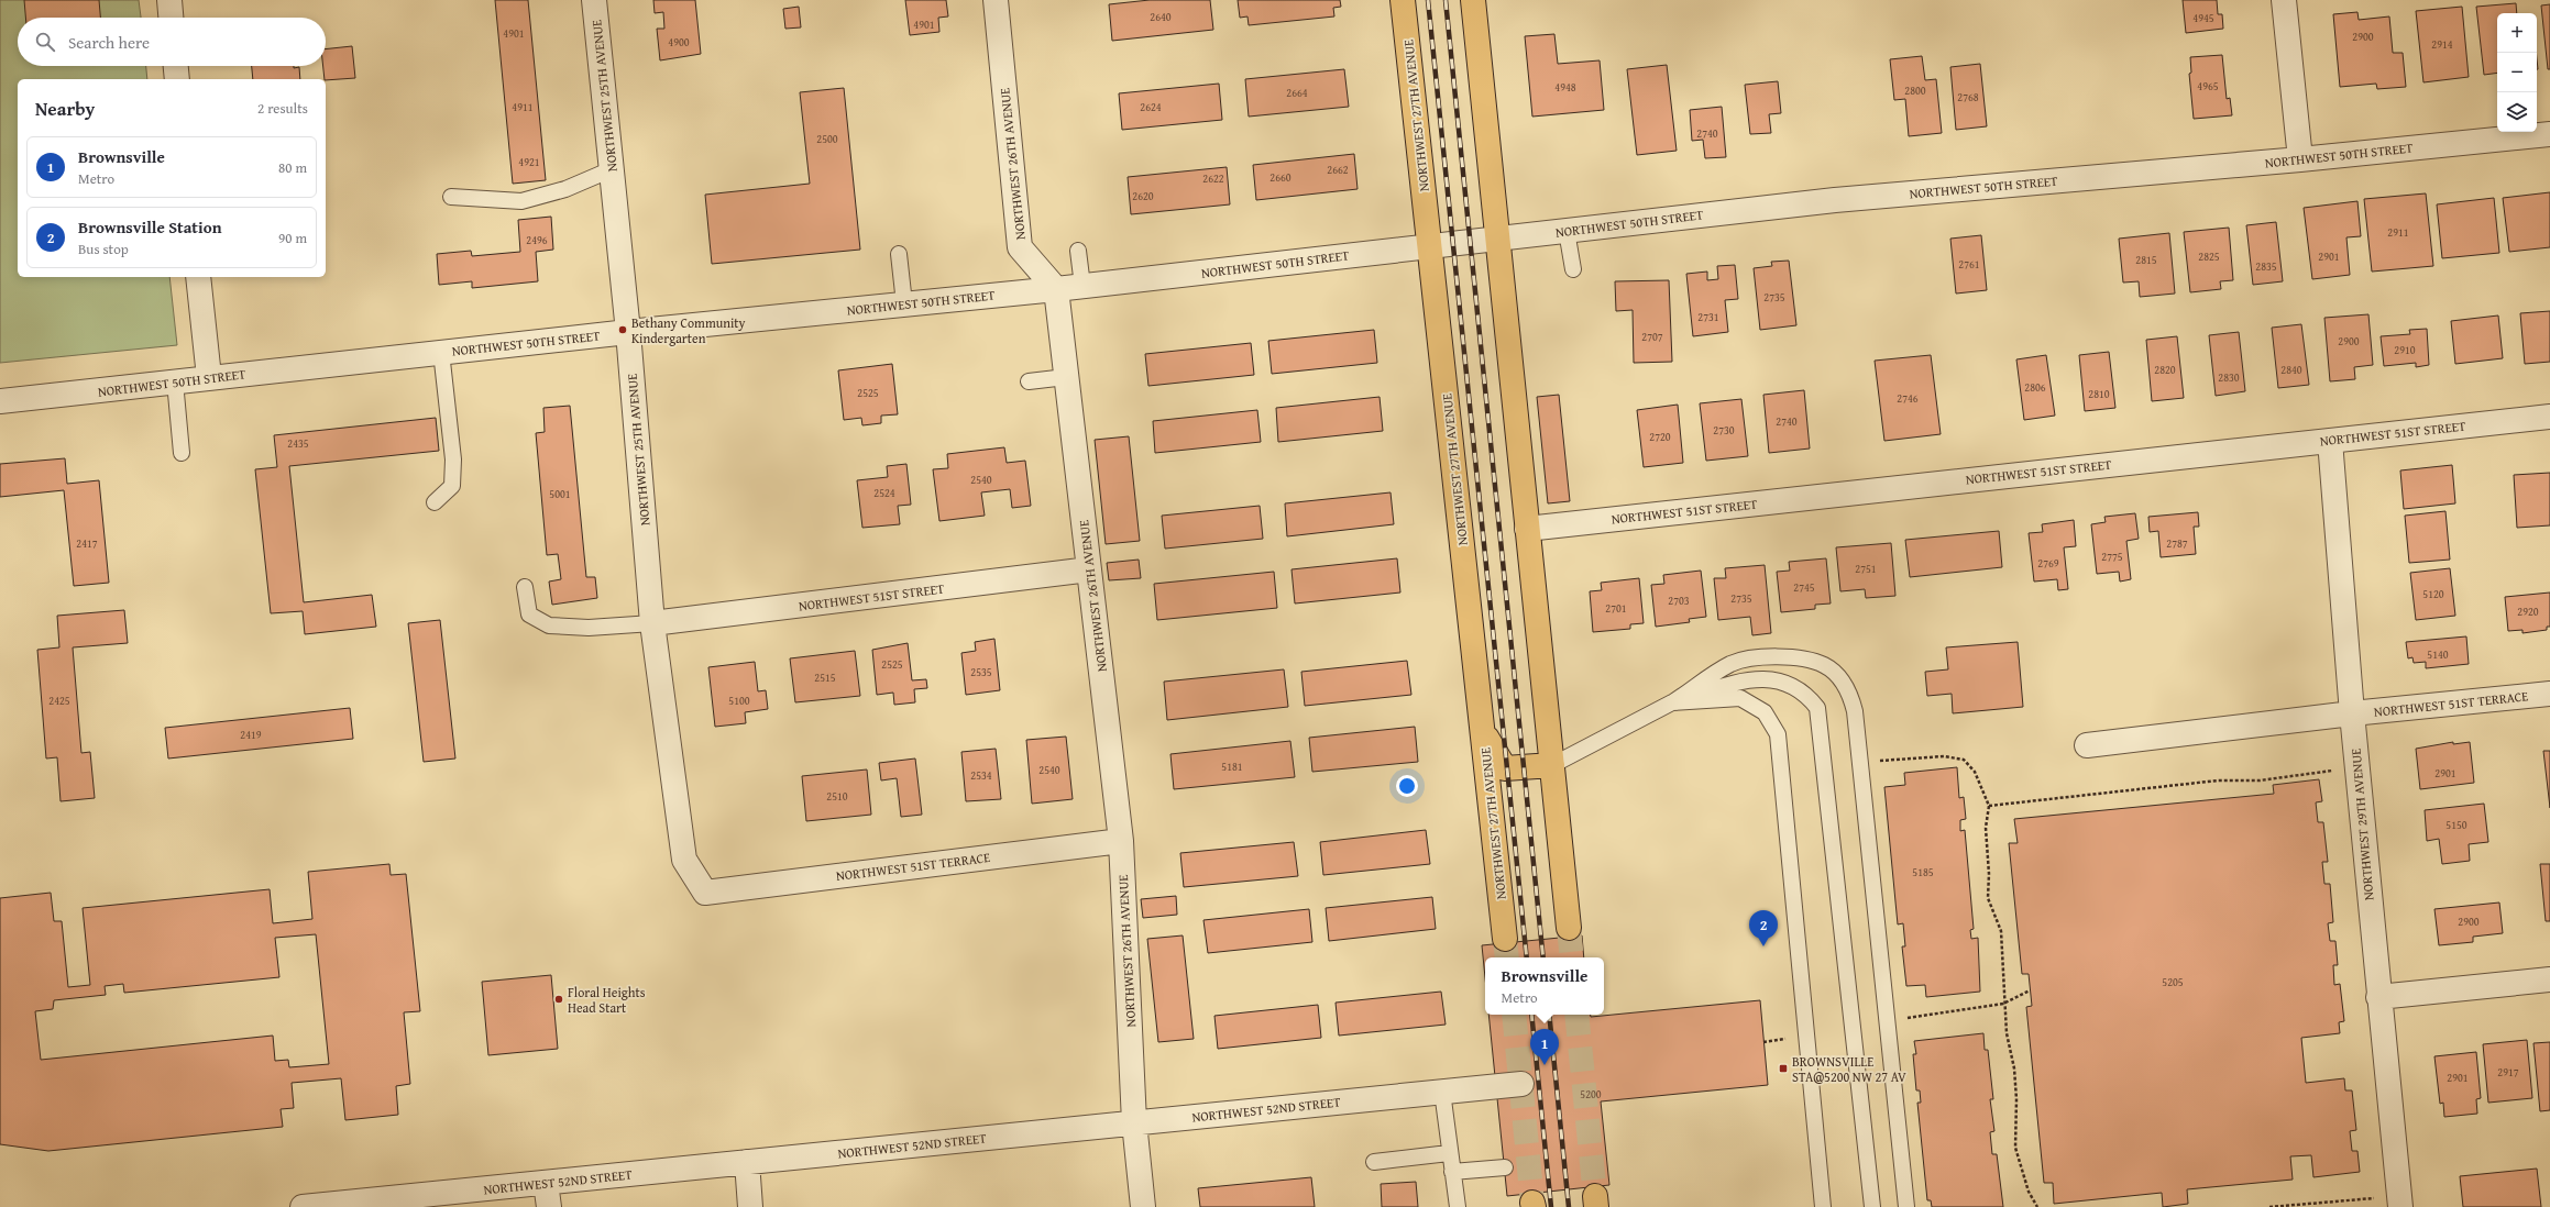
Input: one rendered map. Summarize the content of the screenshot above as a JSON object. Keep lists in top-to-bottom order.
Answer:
{
  "streets": {
    "main road": ["NORTHWEST 27TH AVENUE"],
    "street": [
      "NORTHWEST 25TH AVENUE",
      "NORTHWEST 50TH STREET",
      "NORTHWEST 26TH AVENUE",
      "NORTHWEST 51ST STREET",
      "NORTHWEST 51ST TERRACE",
      "NORTHWEST 29TH AVENUE",
      "NORTHWEST 52ND STREET"
    ]
  },
  "crossings": [
    ["NORTHWEST 25TH AVENUE", "NORTHWEST 50TH STREET"],
    ["NORTHWEST 25TH AVENUE", "NORTHWEST 51ST STREET"],
    ["NORTHWEST 25TH AVENUE", "NORTHWEST 51ST TERRACE"],
    ["NORTHWEST 27TH AVENUE", "NORTHWEST 50TH STREET"],
    ["NORTHWEST 50TH STREET", "NORTHWEST 26TH AVENUE"],
    ["NORTHWEST 26TH AVENUE", "NORTHWEST 51ST STREET"],
    ["NORTHWEST 26TH AVENUE", "NORTHWEST 51ST TERRACE"],
    ["NORTHWEST 26TH AVENUE", "NORTHWEST 52ND STREET"],
    ["NORTHWEST 51ST STREET", "NORTHWEST 29TH AVENUE"],
    ["NORTHWEST 51ST TERRACE", "NORTHWEST 29TH AVENUE"]
  ],
  "places": {
    "other": ["Bethany Community Kindergarten", "Floral Heights Head Start"],
    "transit": ["BROWNSVILLE STA@5200 NW 27 AV"]
  },
  "house_numbers": [
    "2640",
    "4945",
    "4901",
    "4901",
    "2900",
    "4900",
    "2914",
    "4965",
    "4948",
    "2800",
    "2664",
    "2768",
    "4911",
    "2624",
    "2740",
    "2500",
    "4921",
    "2662",
    "2660",
    "2622",
    "2620",
    "2911",
    "2496",
    "2825",
    "2901",
    "2815",
    "2761",
    "2835",
    "2735",
    "2731",
    "2707",
    "2900",
    "2910",
    "2820",
    "2840",
    "2830",
    "2806",
    "2525",
    "2810",
    "2746",
    "2740",
    "2730",
    "2720",
    "2435",
    "2540",
    "2524",
    "5001",
    "2417",
    "2787",
    "2775",
    "2769",
    "2751",
    "2745",
    "5120",
    "2735",
    "2703",
    "2701",
    "2920",
    "5140",
    "2525",
    "2535",
    "2515",
    "2425",
    "5100",
    "2419",
    "5181",
    "2540",
    "2901",
    "2534",
    "2510",
    "5150",
    "5185",
    "2900",
    "5205",
    "2917",
    "2901",
    "5200"
  ],
  "page": {
    "map_buttons": ["+", "−"],
    "search": "Search here",
    "heading": ["Nearby", "2 results"],
    "list": [
      {
        "mark": "1",
        "name": "Brownsville",
        "note": "Metro",
        "value": "80 m"
      },
      {
        "mark": "2",
        "name": "Brownsville Station",
        "note": "Bus stop",
        "value": "90 m"
      }
    ],
    "pins": ["2", "1"],
    "popup": ["Brownsville", "Metro"]
  }
}
